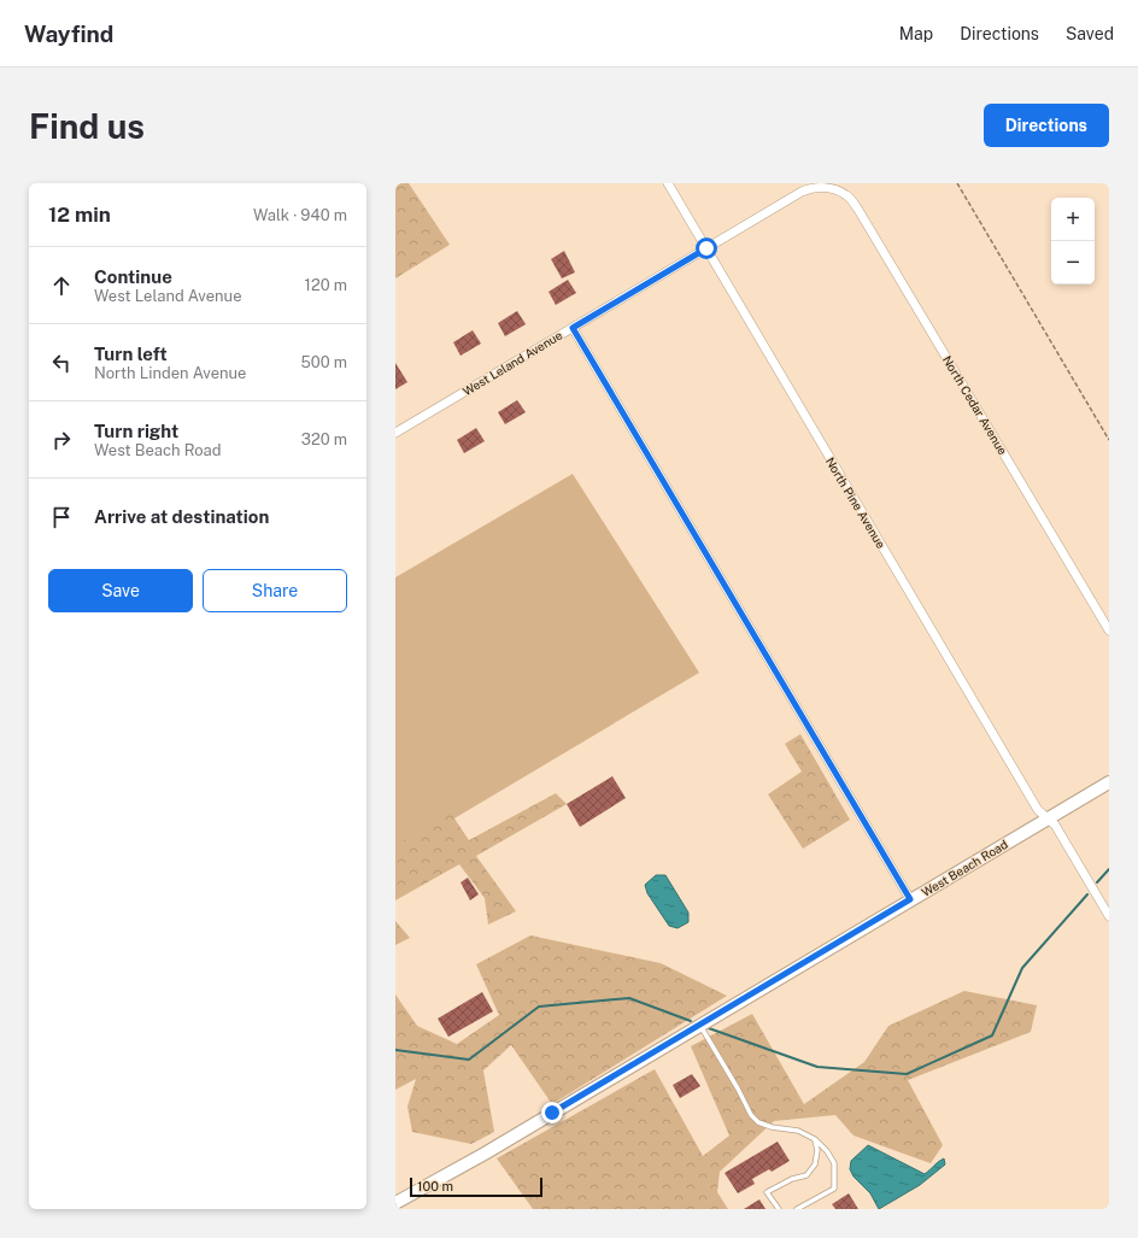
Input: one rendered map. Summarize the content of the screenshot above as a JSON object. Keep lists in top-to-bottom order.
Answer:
{
  "streets": {
    "street": [
      "West Leland Avenue",
      "North Cedar Avenue",
      "North Pine Avenue",
      "West Beach Road"
    ]
  },
  "crossings": [
    ["West Leland Avenue", "North Cedar Avenue"],
    ["West Leland Avenue", "North Pine Avenue"],
    ["North Pine Avenue", "West Beach Road"]
  ],
  "scale_bar": "100 m",
  "page": {
    "header": "Wayfind",
    "nav": ["Map", "Directions", "Saved"],
    "buttons": [
      "Directions",
      ["Save", "Share"]
    ],
    "title": "Find us",
    "heading": ["12 min", "Walk · 940 m"],
    "map_buttons": ["+", "−"],
    "list": [
      ["Continue", "West Leland Avenue", "120 m"],
      ["Turn left", "North Linden Avenue", "500 m"],
      ["Turn right", "West Beach Road", "320 m"],
      "Arrive at destination"
    ],
    "scale": "100 m"
  }
}
